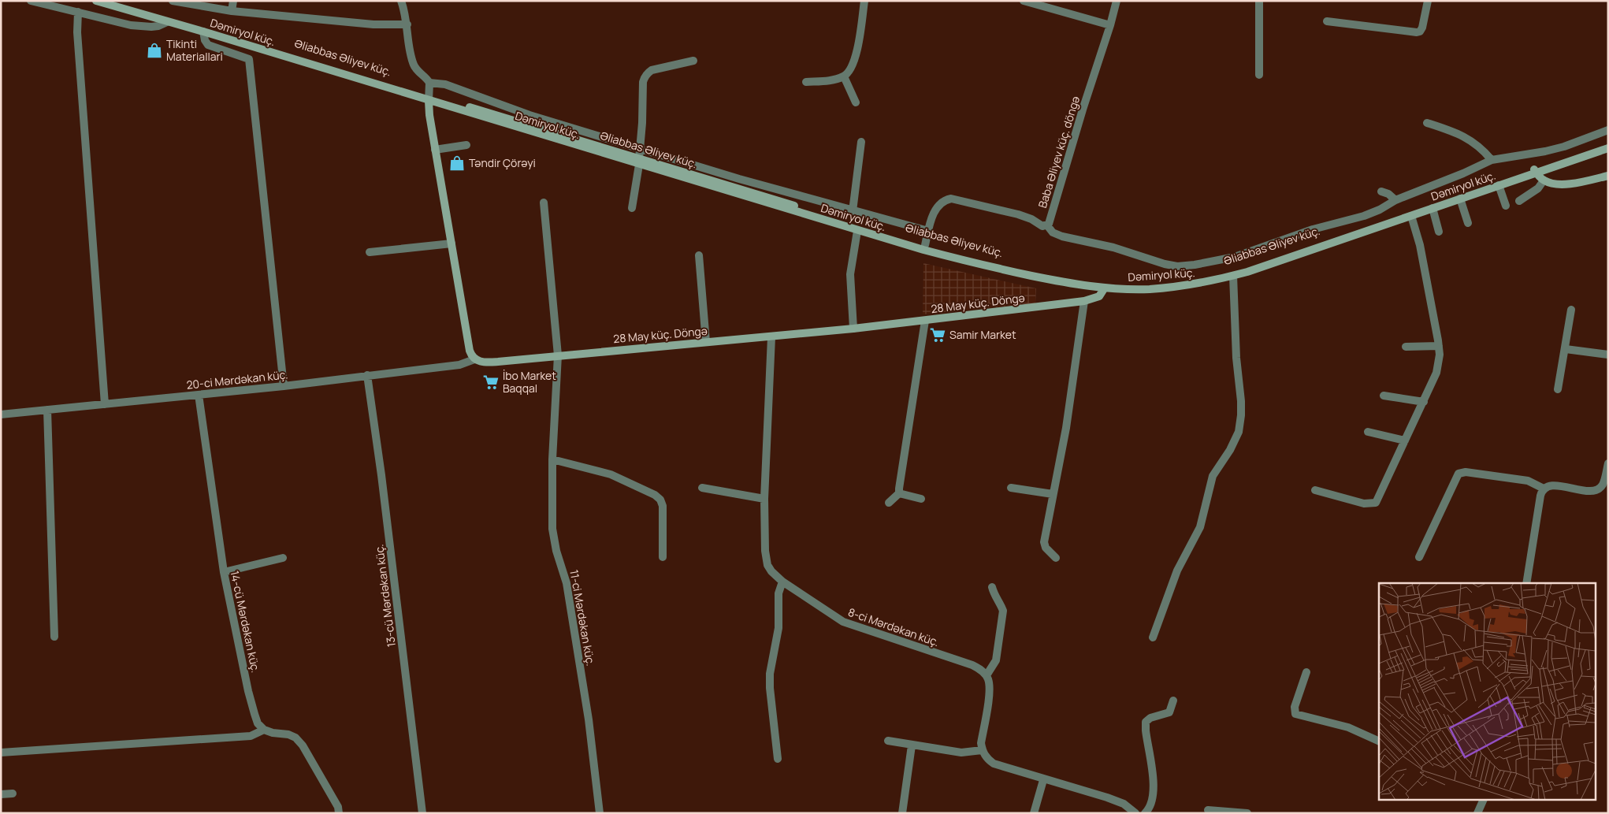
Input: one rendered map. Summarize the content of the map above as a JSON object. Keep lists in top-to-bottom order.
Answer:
{
  "streets": {
    "main road": ["Dəmiryol küç.", "Əliabbas Əliyev küç.", "28 May küç. Döngə"],
    "street": [
      "Baba Əliyev küç. döngə",
      "20-ci Mərdəkan küç.",
      "13-cü Mərdəkan küç.",
      "11-ci Mərdəkan küç.",
      "14-cü Mərdəkan küç.",
      "8-ci Mərdəkan küç."
    ]
  },
  "crossings": [
    ["Dəmiryol küç.", "Əliabbas Əliyev küç."],
    ["Dəmiryol küç.", "Baba Əliyev küç. döngə"],
    ["Dəmiryol küç.", "28 May küç. Döngə"],
    ["Əliabbas Əliyev küç.", "Baba Əliyev küç. döngə"],
    ["28 May küç. Döngə", "20-ci Mərdəkan küç."],
    ["28 May küç. Döngə", "11-ci Mərdəkan küç."],
    ["28 May küç. Döngə", "8-ci Mərdəkan küç."],
    ["20-ci Mərdəkan küç.", "13-cü Mərdəkan küç."],
    ["20-ci Mərdəkan küç.", "14-cü Mərdəkan küç."]
  ],
  "places": {
    "shop": ["Tikinti Materiallari", "Təndir Çörəyi"],
    "supermarket": ["Samir Market", "İbo Market Baqqal"]
  }
}
